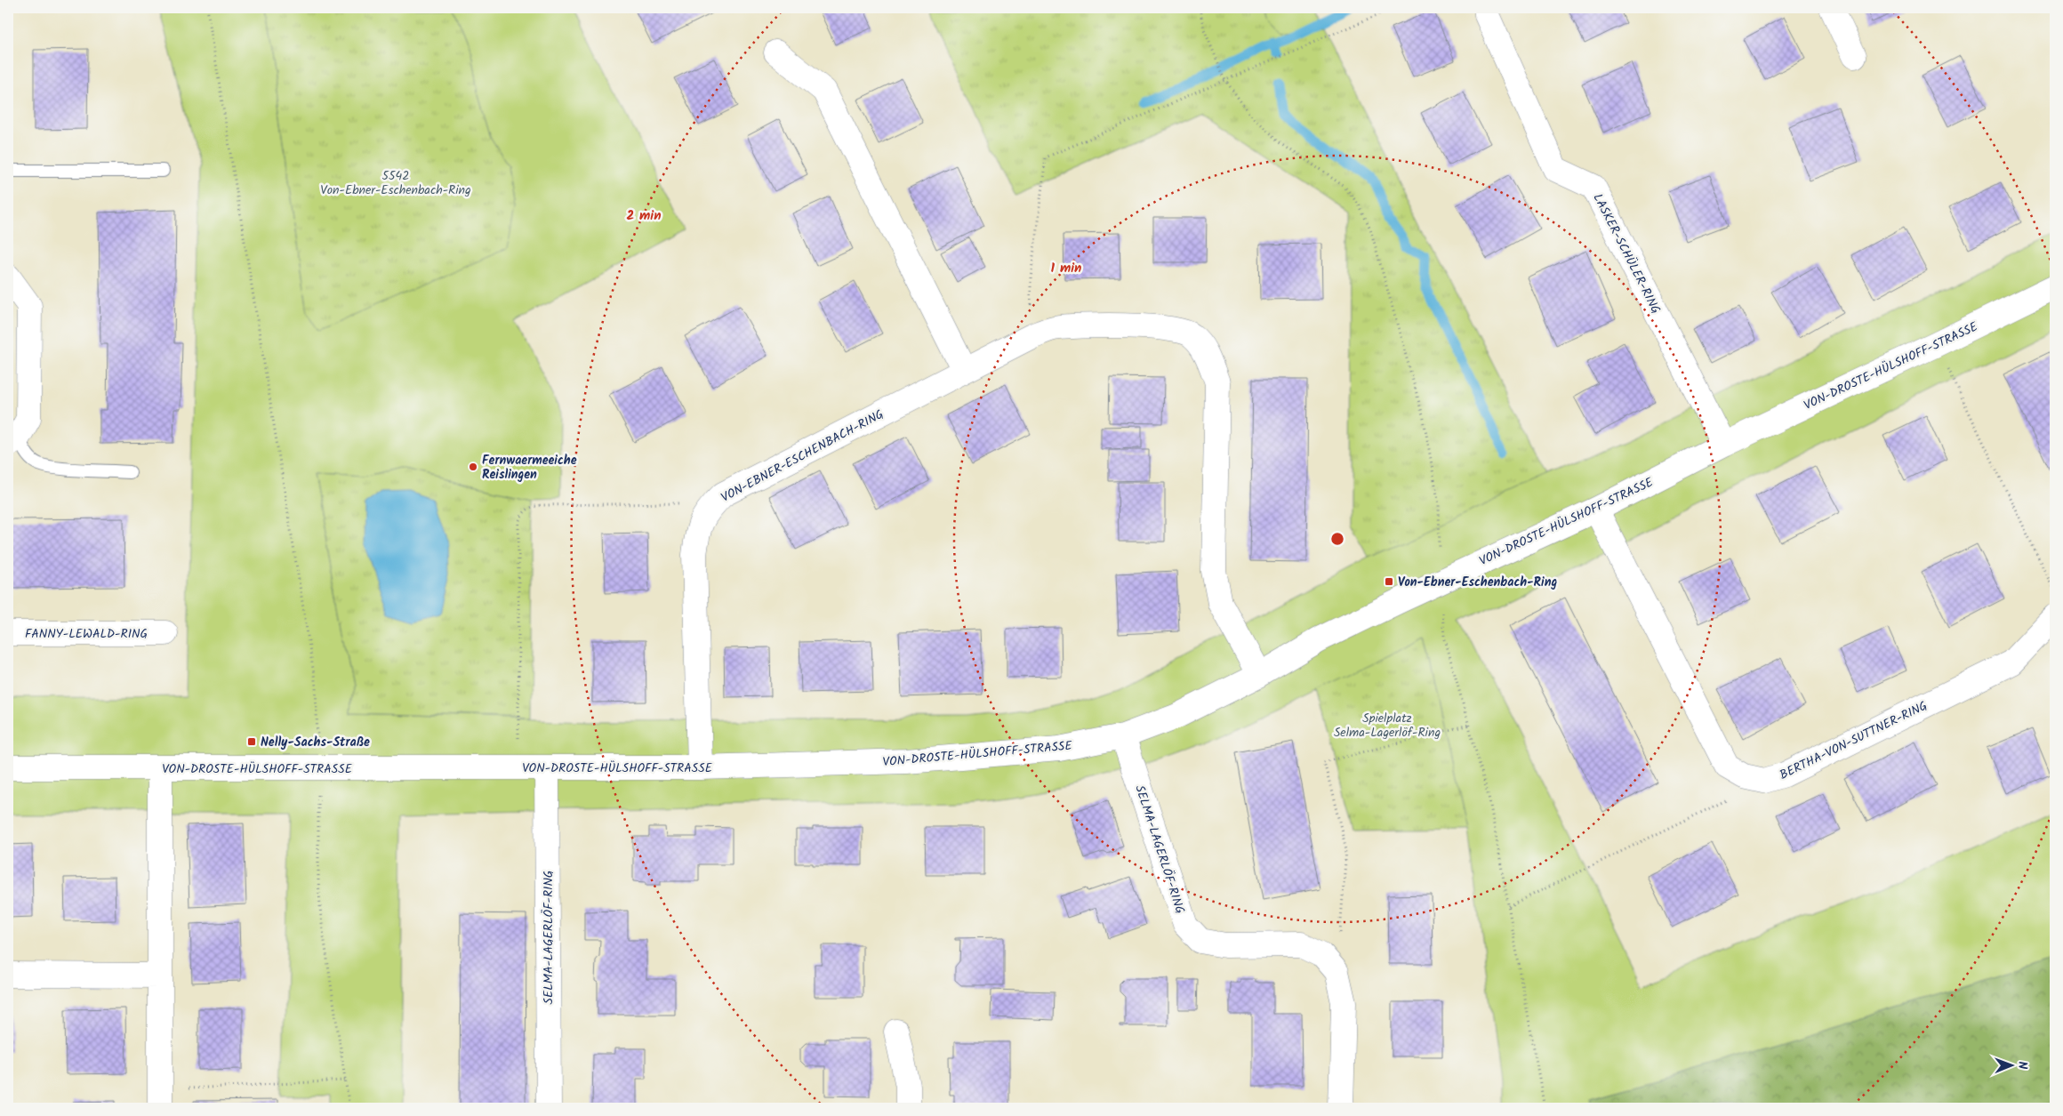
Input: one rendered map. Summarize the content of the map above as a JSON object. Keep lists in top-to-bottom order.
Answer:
{
  "streets": {
    "street": [
      "LASKER-SCHÜLER-RING",
      "VON-DROSTE-HÜLSHOFF-STRASSE",
      "VON-EBNER-ESCHENBACH-RING",
      "FANNY-LEWALD-RING",
      "BERTHA-VON-SUTTNER-RING",
      "SELMA-LAGERLÖF-RING"
    ]
  },
  "crossings": [
    ["LASKER-SCHÜLER-RING", "VON-DROSTE-HÜLSHOFF-STRASSE"],
    ["VON-DROSTE-HÜLSHOFF-STRASSE", "VON-EBNER-ESCHENBACH-RING"],
    ["VON-DROSTE-HÜLSHOFF-STRASSE", "BERTHA-VON-SUTTNER-RING"],
    ["VON-DROSTE-HÜLSHOFF-STRASSE", "SELMA-LAGERLÖF-RING"]
  ],
  "parks": ["5542 Von-Ebner-Eschenbach-Ring", "Spielplatz Selma-Lagerlöf-Ring"],
  "places": {
    "other": ["Fernwaermeeiche Reislingen"],
    "transit": ["Von-Ebner-Eschenbach-Ring", "Nelly-Sachs-Straße"]
  },
  "north": "right",
  "rings": ["2 min", "1 min"]
}
